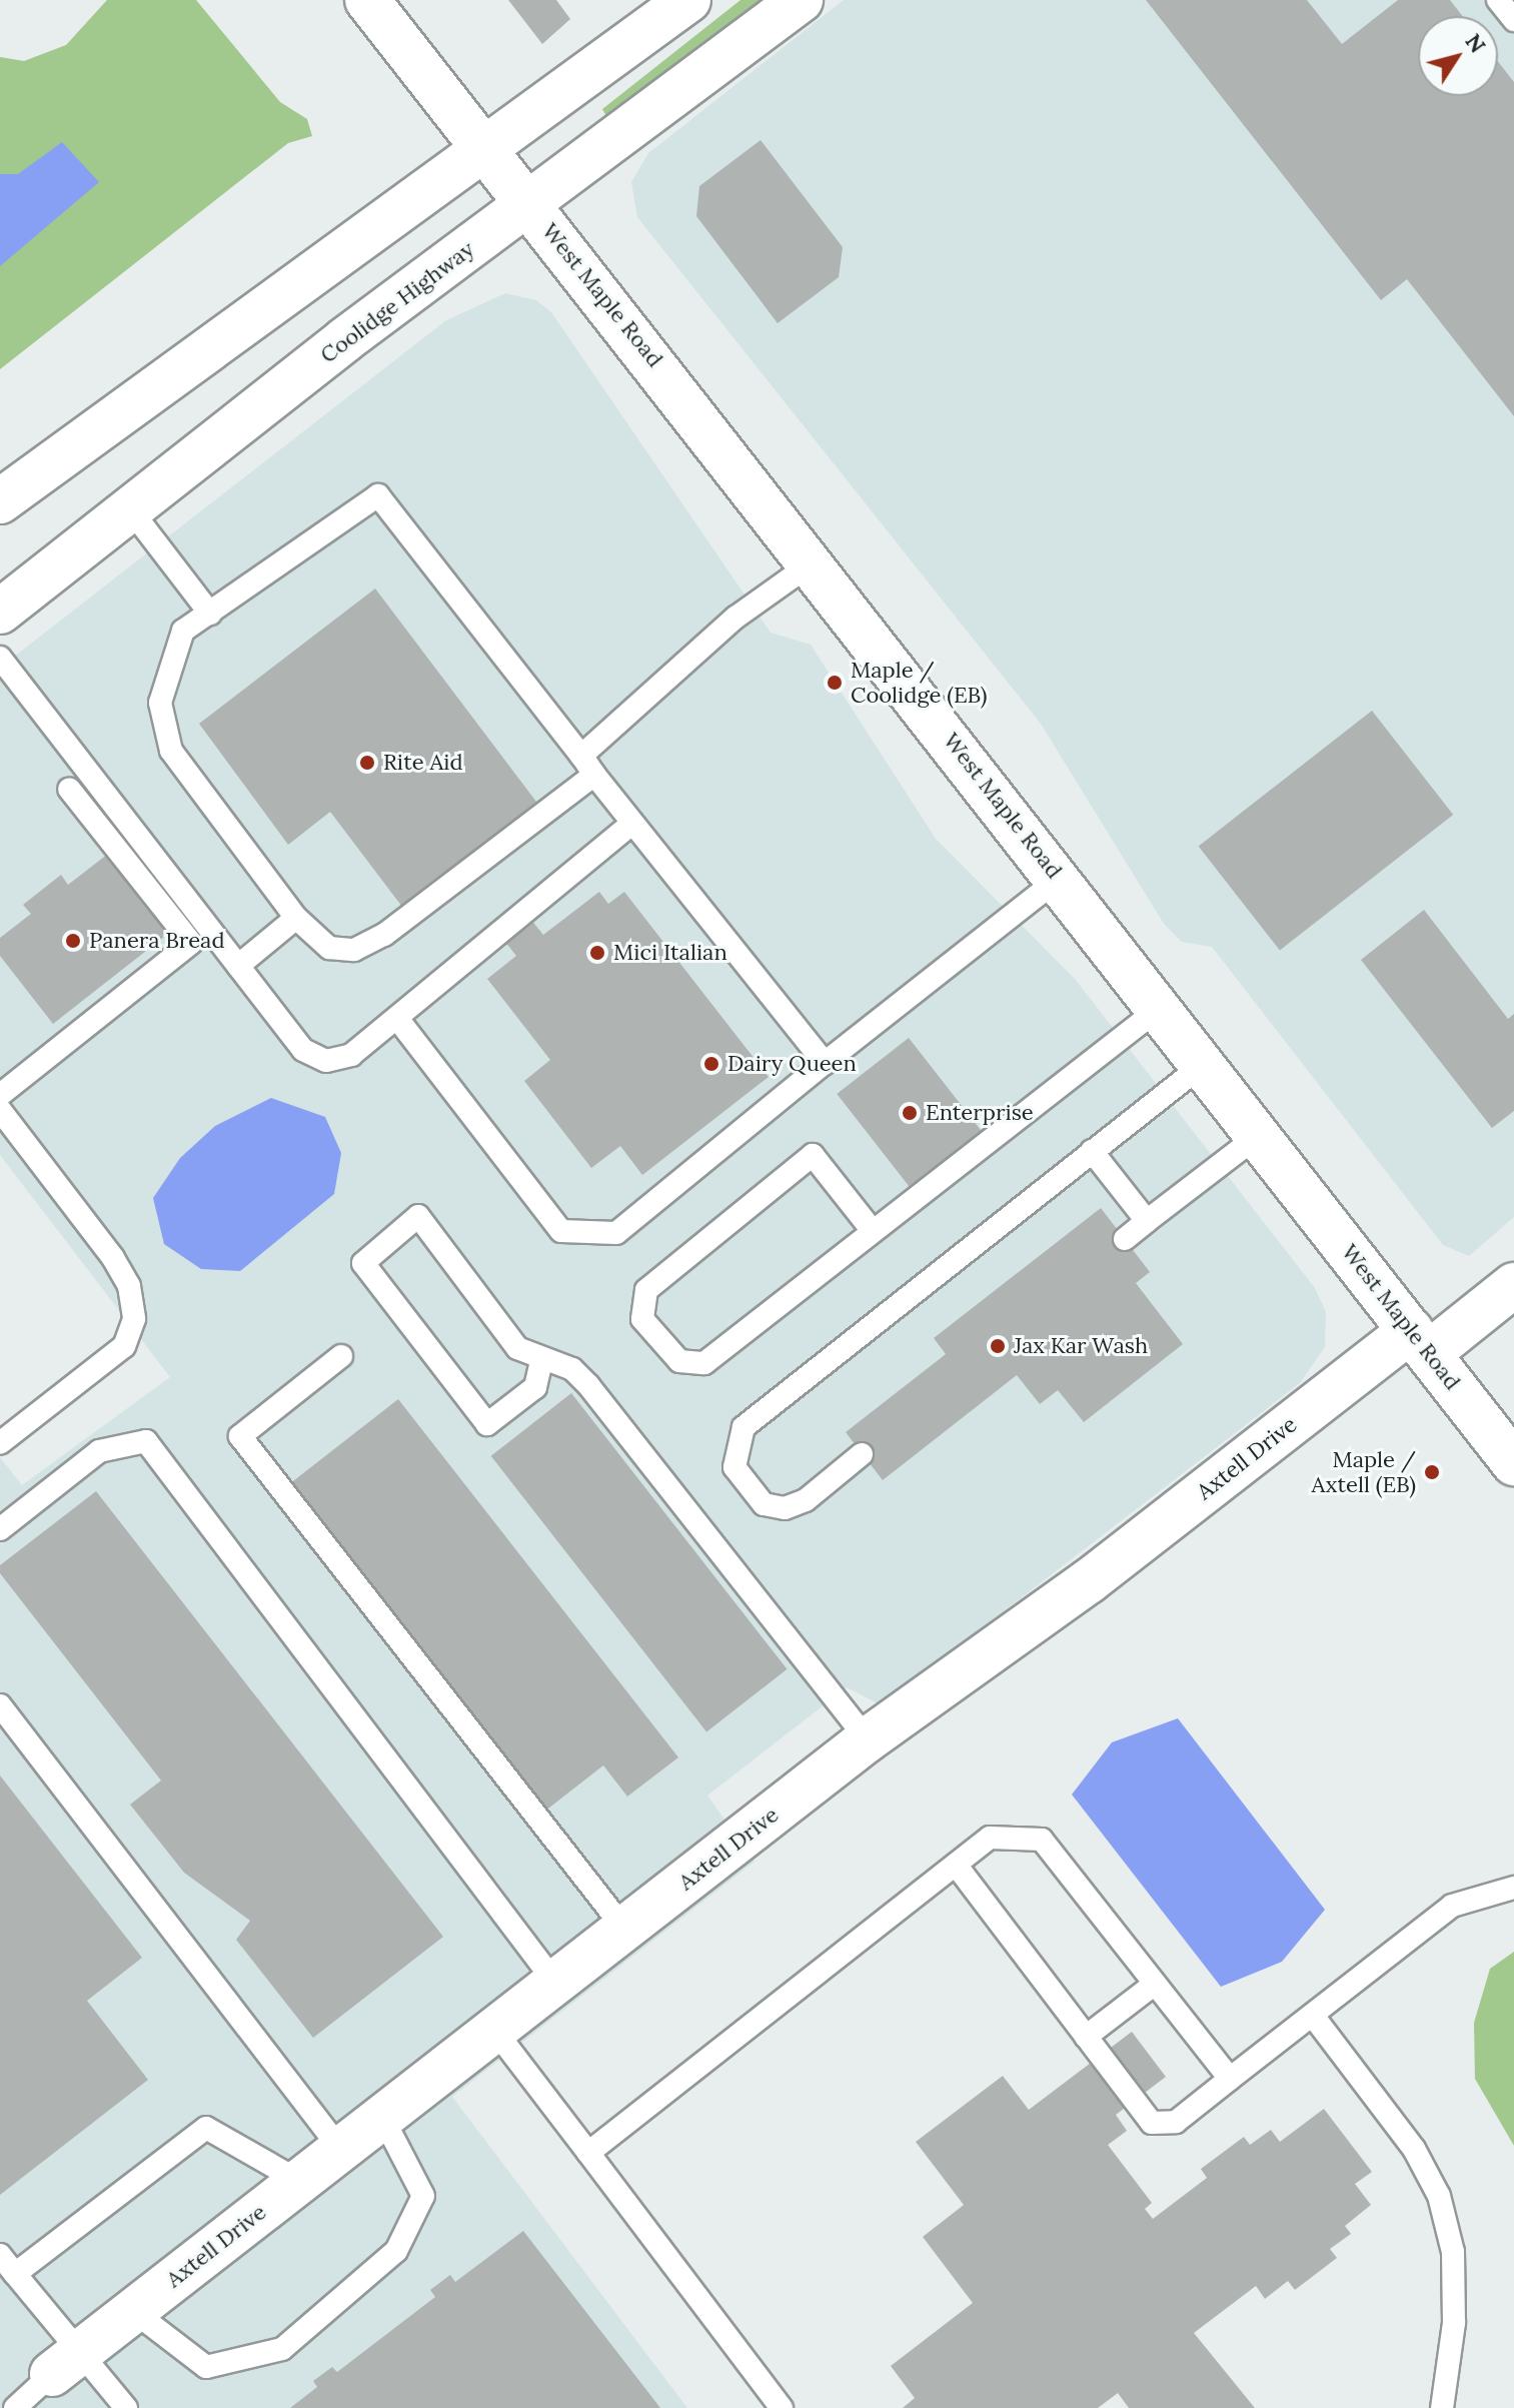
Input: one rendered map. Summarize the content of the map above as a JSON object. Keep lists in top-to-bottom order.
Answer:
{
  "streets": {
    "main road": ["West Maple Road", "Coolidge Highway", "Axtell Drive"]
  },
  "crossings": [
    ["West Maple Road", "Coolidge Highway"],
    ["West Maple Road", "Axtell Drive"]
  ],
  "places": [
    "Maple / Coolidge (EB)",
    "Rite Aid",
    "Panera Bread",
    "Mici Italian",
    "Dairy Queen",
    "Enterprise",
    "Jax Kar Wash",
    "Maple / Axtell (EB)"
  ],
  "north": "top right"
}
